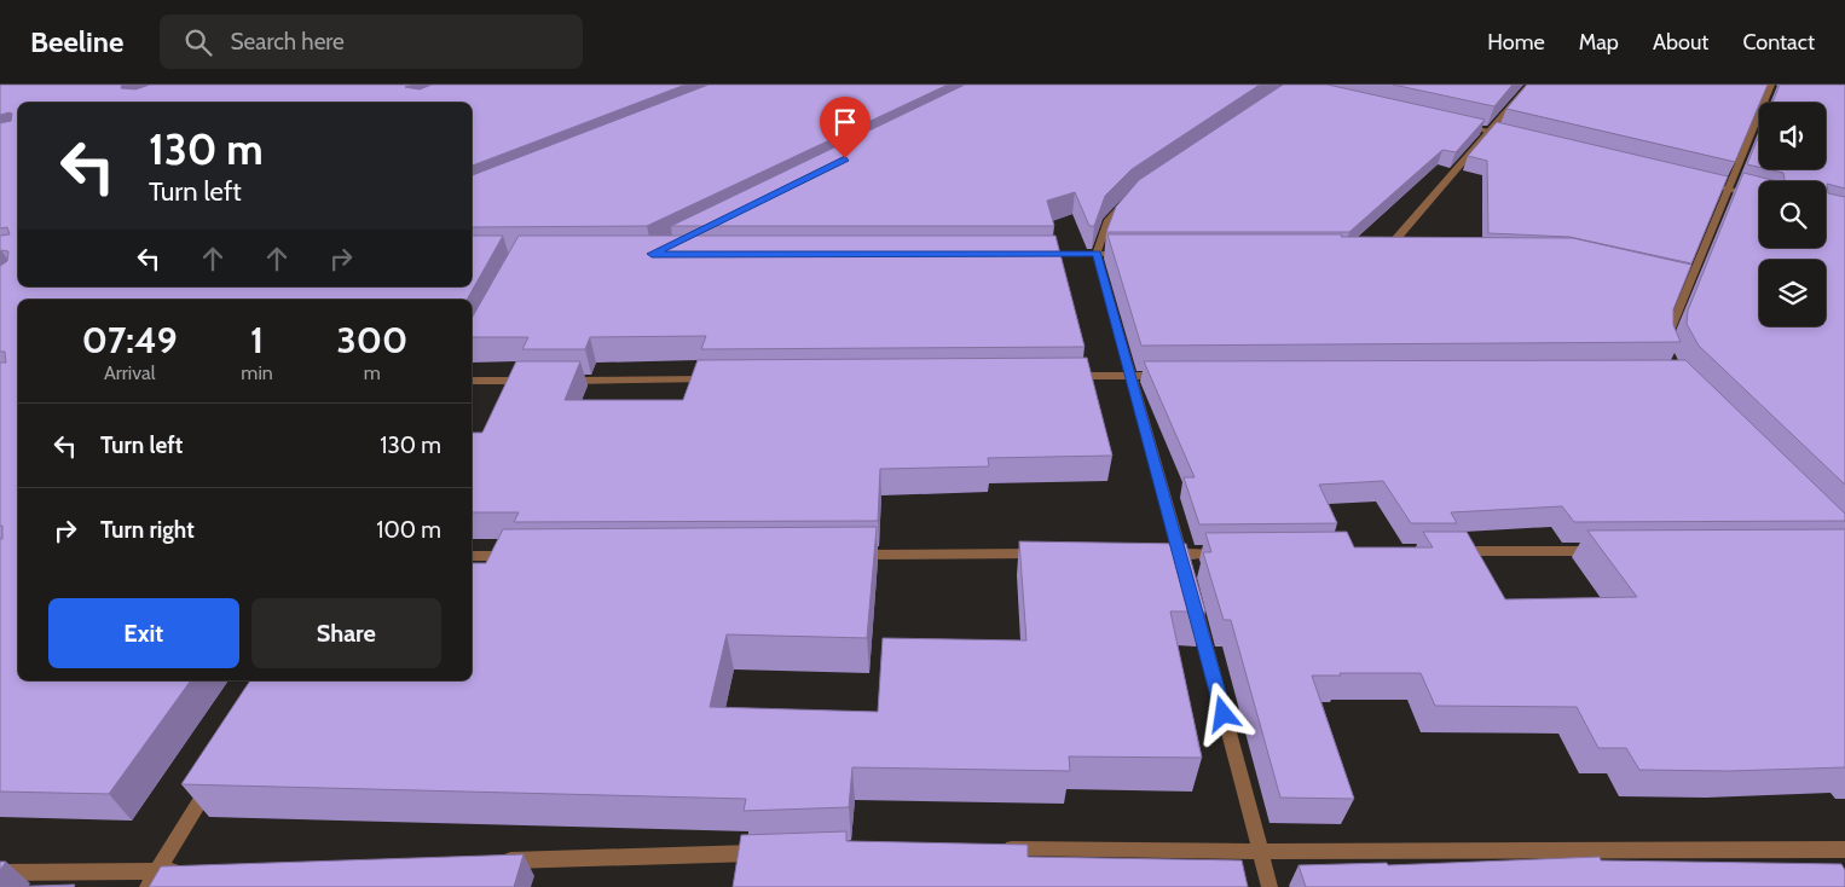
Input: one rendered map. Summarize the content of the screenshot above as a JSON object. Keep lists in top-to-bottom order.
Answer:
{
  "page": {
    "header": "Beeline",
    "search": "Search here",
    "nav": [
      "Home",
      "Map",
      "About",
      "Contact"
    ],
    "turn": ["130 m", "Turn left"],
    "eta": [
      "07:49",
      "Arrival",
      "1",
      "min",
      "300",
      "m"
    ],
    "list": [
      {
        "name": "Turn left",
        "value": "130 m"
      },
      {
        "name": "Turn right",
        "value": "100 m"
      }
    ],
    "buttons": ["Exit", "Share"]
  }
}
